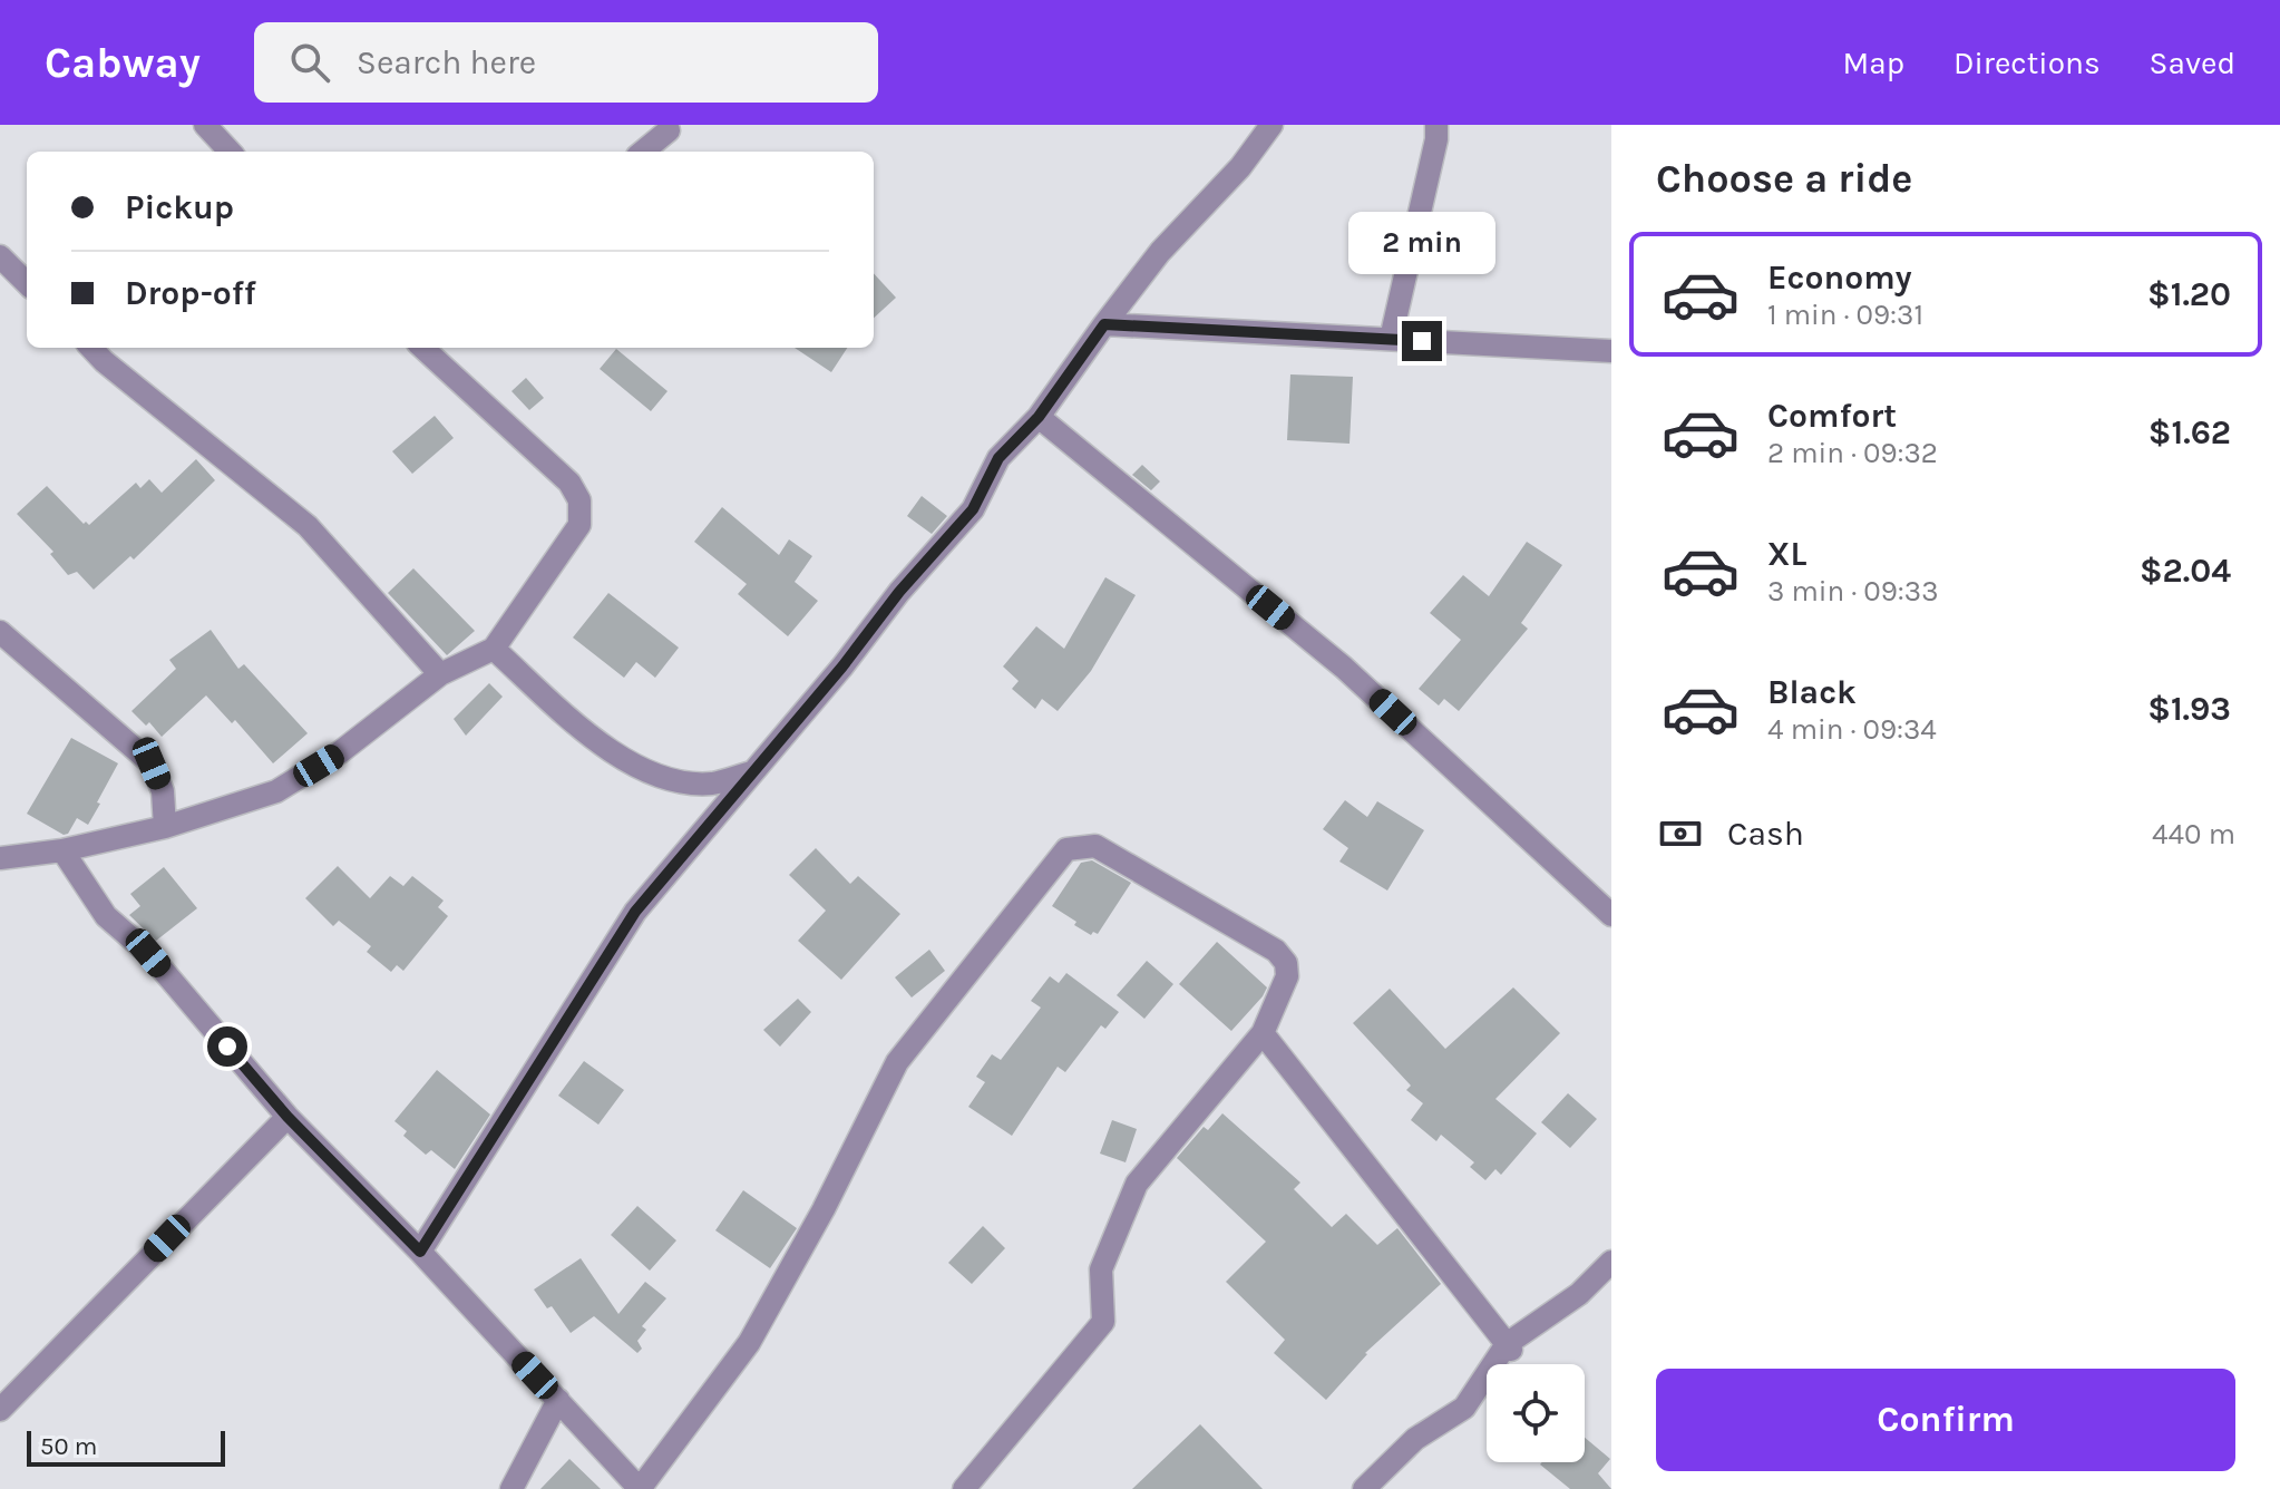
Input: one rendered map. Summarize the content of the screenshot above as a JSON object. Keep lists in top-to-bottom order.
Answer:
{
  "scale_bar": "50 m",
  "page": {
    "header": "Cabway",
    "search": "Search here",
    "nav": ["Map", "Directions", "Saved"],
    "heading": "Choose a ride",
    "banner": ["Pickup", "Drop-off"],
    "bubble": "2 min",
    "list": [
      {
        "name": "Economy",
        "note": "1 min · 09:31",
        "value": "$1.20"
      },
      {
        "name": "Comfort",
        "note": "2 min · 09:32",
        "value": "$1.62"
      },
      {
        "name": "XL",
        "note": "3 min · 09:33",
        "value": "$2.04"
      },
      {
        "name": "Black",
        "note": "4 min · 09:34",
        "value": "$1.93"
      }
    ],
    "pay": ["Cash", "440 m"],
    "buttons": "Confirm",
    "scale": "50 m"
  }
}
